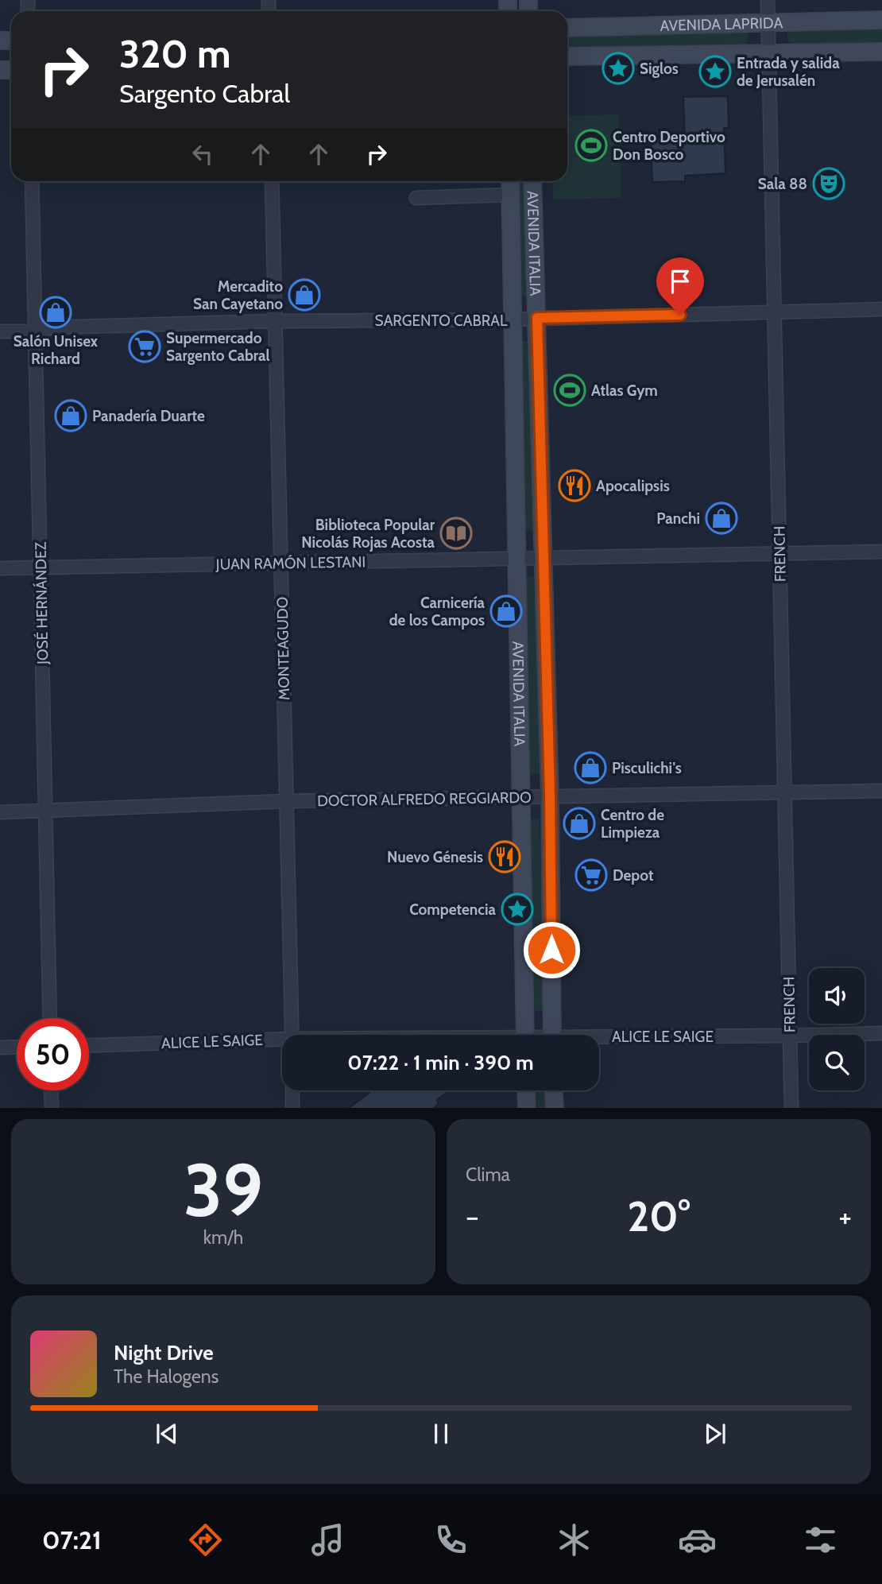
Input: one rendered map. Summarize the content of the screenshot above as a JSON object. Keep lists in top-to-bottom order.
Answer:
{
  "streets": {
    "main road": ["AVENIDA LAPRIDA", "AVENIDA ITALIA"],
    "street": [
      "SARGENTO CABRAL",
      "FRENCH",
      "JUAN RAMÓN LESTANI",
      "JOSÉ HERNÁNDEZ",
      "MONTEAGUDO",
      "DOCTOR ALFREDO REGGIARDO",
      "ALICE LE SAIGE"
    ]
  },
  "crossings": [
    ["AVENIDA LAPRIDA", "FRENCH"],
    ["AVENIDA ITALIA", "SARGENTO CABRAL"],
    ["AVENIDA ITALIA", "JUAN RAMÓN LESTANI"],
    ["AVENIDA ITALIA", "DOCTOR ALFREDO REGGIARDO"],
    ["SARGENTO CABRAL", "FRENCH"],
    ["SARGENTO CABRAL", "JOSÉ HERNÁNDEZ"],
    ["SARGENTO CABRAL", "MONTEAGUDO"],
    ["FRENCH", "JUAN RAMÓN LESTANI"],
    ["FRENCH", "DOCTOR ALFREDO REGGIARDO"],
    ["FRENCH", "ALICE LE SAIGE"],
    ["JUAN RAMÓN LESTANI", "JOSÉ HERNÁNDEZ"],
    ["JUAN RAMÓN LESTANI", "MONTEAGUDO"],
    ["JOSÉ HERNÁNDEZ", "DOCTOR ALFREDO REGGIARDO"],
    ["MONTEAGUDO", "DOCTOR ALFREDO REGGIARDO"]
  ],
  "places": {
    "place": ["Siglos", "Entrada y salida de Jerusalén", "Competencia"],
    "sports": ["Centro Deportivo Don Bosco", "Atlas Gym"],
    "theatre": ["Sala 88"],
    "shop": [
      "Mercadito San Cayetano",
      "Salón Unisex Richard",
      "Panadería Duarte",
      "Panchi",
      "Carnicería de los Campos",
      "Pisculichi's",
      "Centro de Limpieza"
    ],
    "supermarket": ["Supermercado Sargento Cabral", "Depot"],
    "restaurant": ["Apocalipsis", "Nuevo Génesis"],
    "library": ["Biblioteca Popular Nicolás Rojas Acosta"]
  },
  "page": {
    "turn": ["320 m", "Sargento Cabral"],
    "limit": "50",
    "trip": "07:22 · 1 min · 390 m",
    "tile": [
      ["39", "km/h"],
      "Clima"
    ],
    "heat": ["−", "20°", "+"],
    "song": ["Night Drive", "The Halogens"],
    "tabs": "07:21"
  }
}
